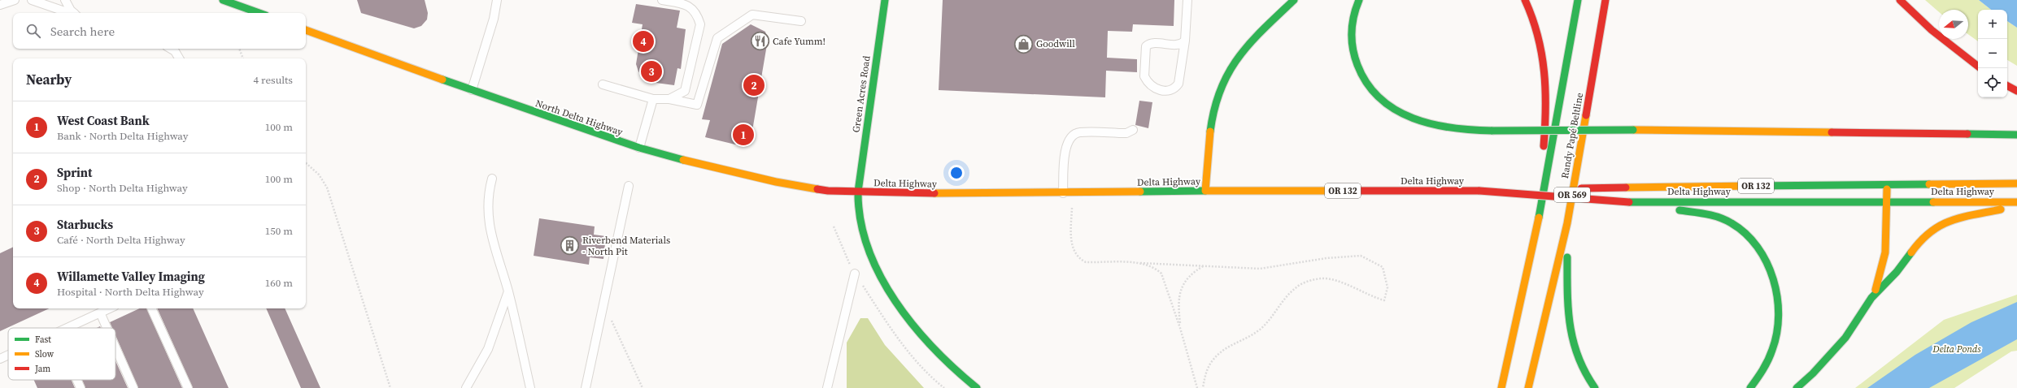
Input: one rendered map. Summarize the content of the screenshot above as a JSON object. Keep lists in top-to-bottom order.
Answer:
{
  "streets": {
    "main road": [
      "Green Acres Road",
      "North Delta Highway",
      "Randy Papé Beltline",
      "Delta Highway",
      "OR 132",
      "OR 569"
    ]
  },
  "crossings": [
    ["Green Acres Road", "North Delta Highway"],
    ["Green Acres Road", "Delta Highway"],
    ["North Delta Highway", "Delta Highway"]
  ],
  "parks": ["Delta Ponds"],
  "places": {
    "restaurant": ["Cafe Yumm!"],
    "shop": ["Goodwill"],
    "building": ["Riverbend Materials - North Pit"]
  },
  "legend": ["Fast", "Slow", "Jam"],
  "north": "left",
  "page": {
    "map_buttons": ["+", "−"],
    "search": "Search here",
    "pins": [
      "4",
      "3",
      "2",
      "1"
    ],
    "heading": ["Nearby", "4 results"],
    "list": [
      {
        "mark": "1",
        "name": "West Coast Bank",
        "note": "Bank · North Delta Highway",
        "value": "100 m"
      },
      {
        "mark": "2",
        "name": "Sprint",
        "note": "Shop · North Delta Highway",
        "value": "100 m"
      },
      {
        "mark": "3",
        "name": "Starbucks",
        "note": "Café · North Delta Highway",
        "value": "150 m"
      },
      {
        "mark": "4",
        "name": "Willamette Valley Imaging",
        "note": "Hospital · North Delta Highway",
        "value": "160 m"
      }
    ]
  }
}
